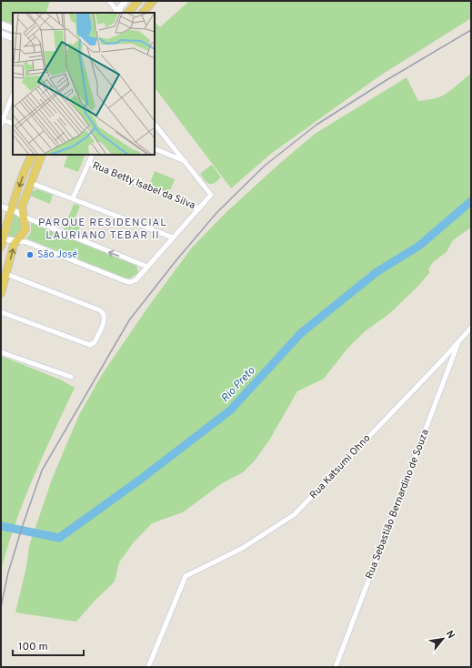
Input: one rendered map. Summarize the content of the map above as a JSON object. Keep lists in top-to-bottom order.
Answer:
{
  "streets": {
    "street": ["Rua Betty Isabel da Silva", "Rua Katsumi Ohno", "Rua Sebastião Bernardino de Souza"]
  },
  "crossings": [
    ["Rua Katsumi Ohno", "Rua Sebastião Bernardino de Souza"]
  ],
  "districts": ["PARQUE RESIDENCIAL LAURIANO TEBAR II"],
  "water": ["Rio Preto"],
  "places": ["São José"],
  "scale_bar": "100 m",
  "north": "top right"
}
